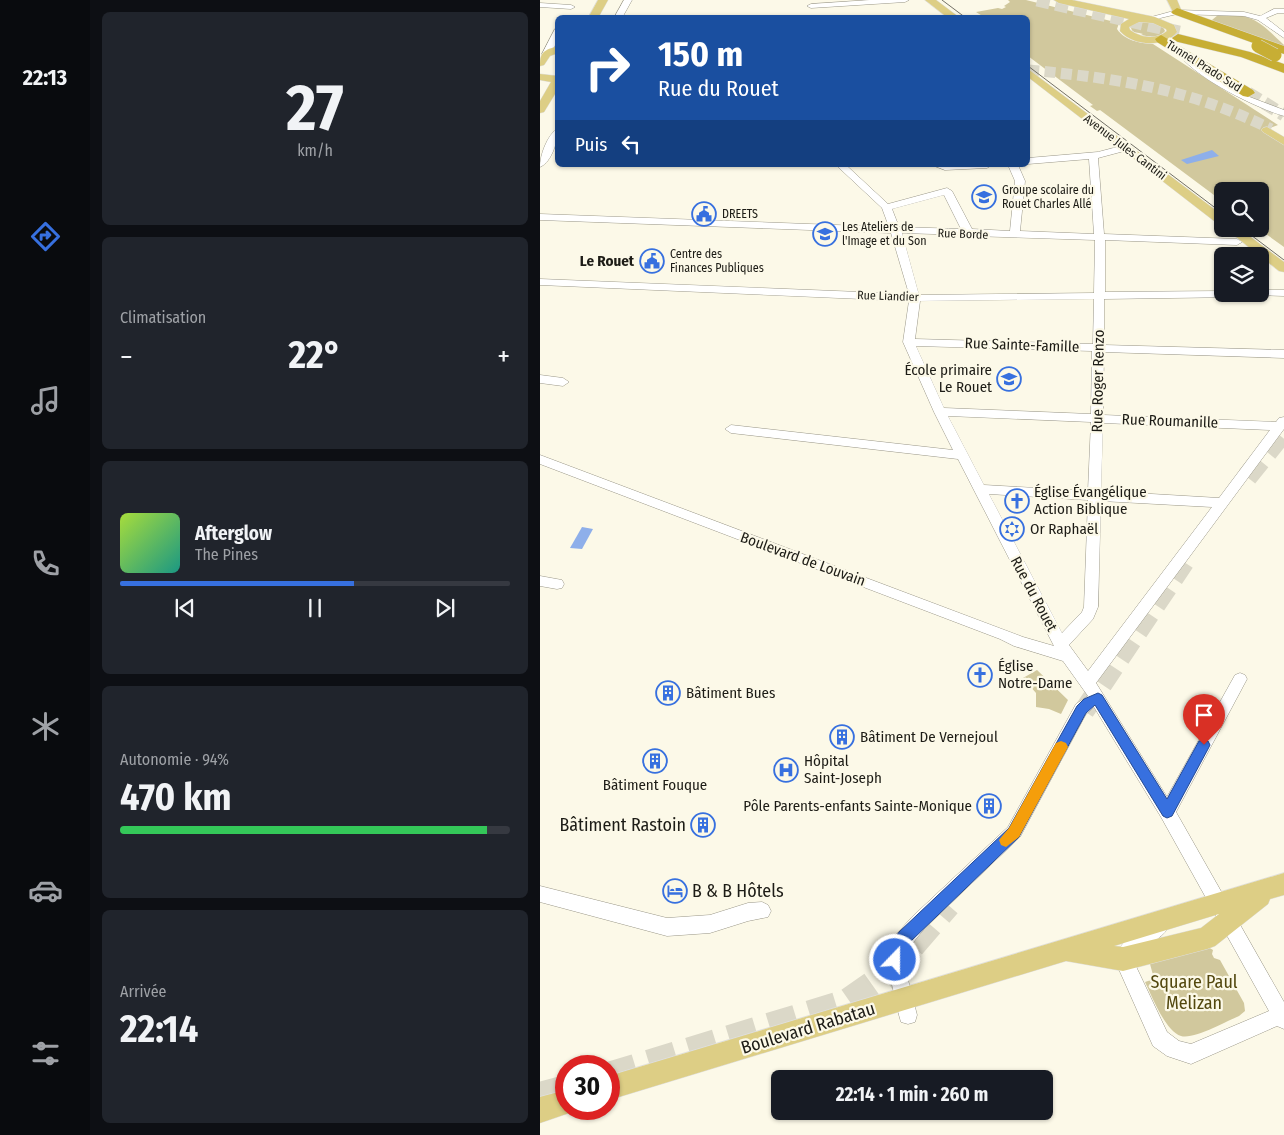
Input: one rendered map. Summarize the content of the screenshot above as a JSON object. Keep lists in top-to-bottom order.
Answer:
{
  "streets": {
    "highway": ["Tunnel Prado Sud"],
    "main road": ["Avenue Jules Cantini", "Boulevard Rabatau"],
    "street": [
      "Rue Borde",
      "Rue Liandier",
      "Rue Sainte-Famille",
      "Rue Roger Renzo",
      "Rue Roumanille",
      "Boulevard de Louvain",
      "Rue du Rouet"
    ]
  },
  "crossings": [
    ["Rue Borde", "Rue Roger Renzo"],
    ["Rue Liandier", "Rue Roger Renzo"],
    ["Rue Sainte-Famille", "Rue Roger Renzo"],
    ["Rue Sainte-Famille", "Rue du Rouet"],
    ["Rue Roger Renzo", "Rue Roumanille"],
    ["Rue Roumanille", "Rue du Rouet"],
    ["Boulevard de Louvain", "Rue du Rouet"],
    ["Rue du Rouet", "Boulevard Rabatau"]
  ],
  "districts": ["Le Rouet"],
  "parks": ["Square Paul Melizan"],
  "places": {
    "school or university": ["Groupe scolaire du Rouet Charles Allé", "Les Ateliers de l'Image et du Son", "École primaire Le Rouet"],
    "public building": ["DREETS", "Centre des Finances Publiques"],
    "church": ["Église Évangélique Action Biblique", "Église Notre-Dame"],
    "synagogue": ["Or Raphaël"],
    "building": [
      "Bâtiment Bues",
      "Bâtiment De Vernejoul",
      "Bâtiment Fouque",
      "Pôle Parents-enfants Sainte-Monique",
      "Bâtiment Rastoin"
    ],
    "hospital": ["Hôpital Saint-Joseph"],
    "hotel": ["B & B Hôtels"]
  },
  "page": {
    "tabs": "22:13",
    "tile": [
      ["27", "km/h"],
      "Climatisation",
      ["Autonomie · 94%", "470 km"],
      ["Arrivée", "22:14"]
    ],
    "turn": ["150 m", "Rue du Rouet"],
    "then": "Puis",
    "heat": ["−", "22°", "+"],
    "song": ["Afterglow", "The Pines"],
    "limit": "30",
    "trip": "22:14 · 1 min · 260 m"
  }
}
